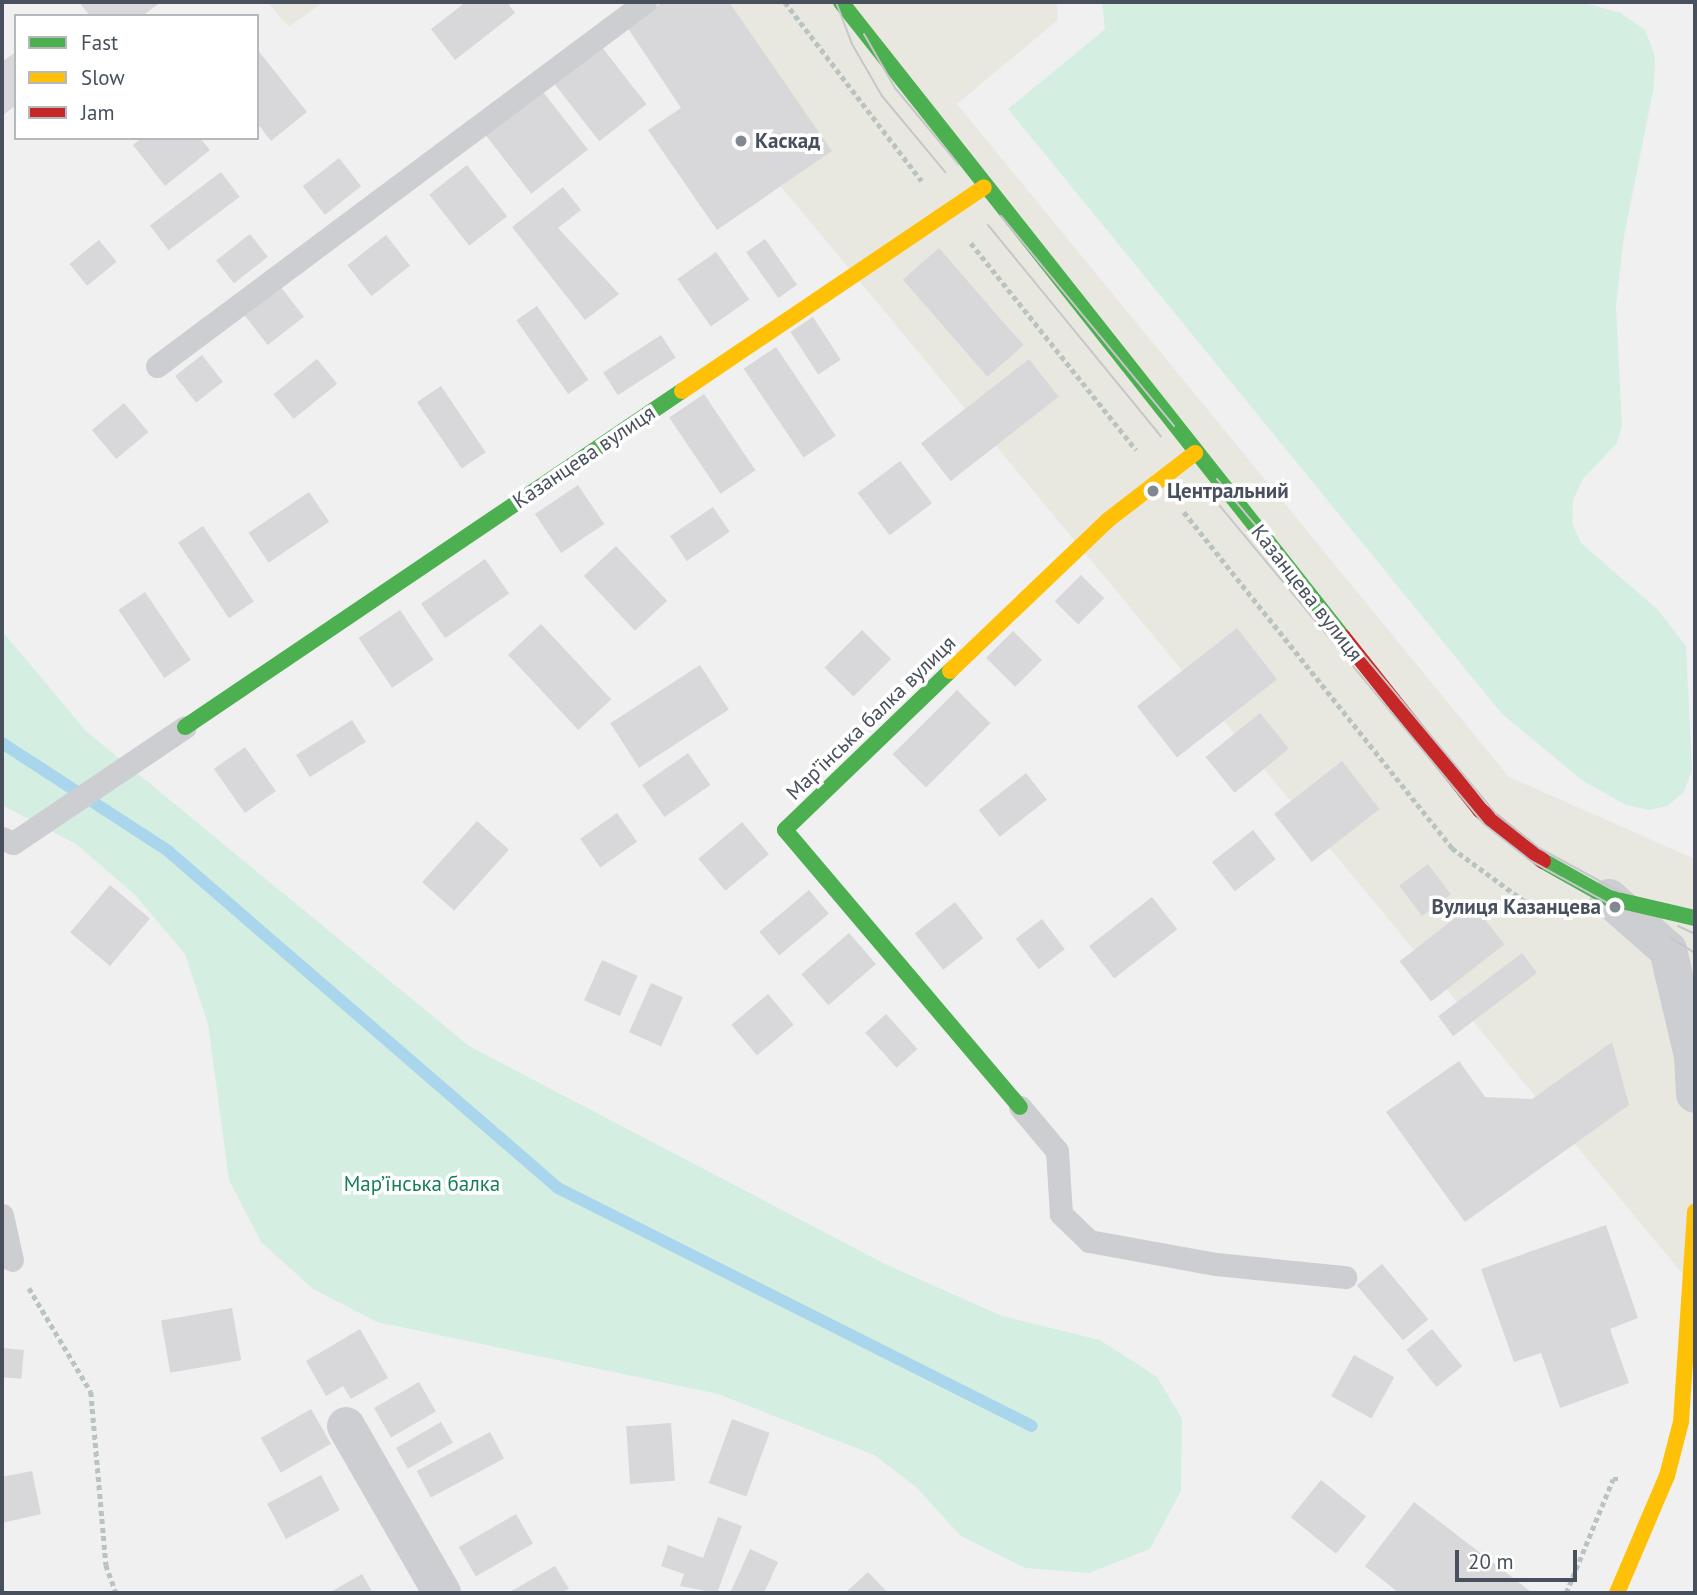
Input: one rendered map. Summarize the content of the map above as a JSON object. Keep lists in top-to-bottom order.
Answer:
{
  "streets": {
    "street": ["Казанцева вулиця", "Мар’їнська балка вулиця"]
  },
  "crossings": [
    ["Казанцева вулиця", "Мар’їнська балка вулиця"]
  ],
  "parks": ["Мар’їнська балка"],
  "places": ["Каскад", "Центральний", "Вулиця Казанцева"],
  "legend": ["Fast", "Slow", "Jam"],
  "scale_bar": "20 m"
}
